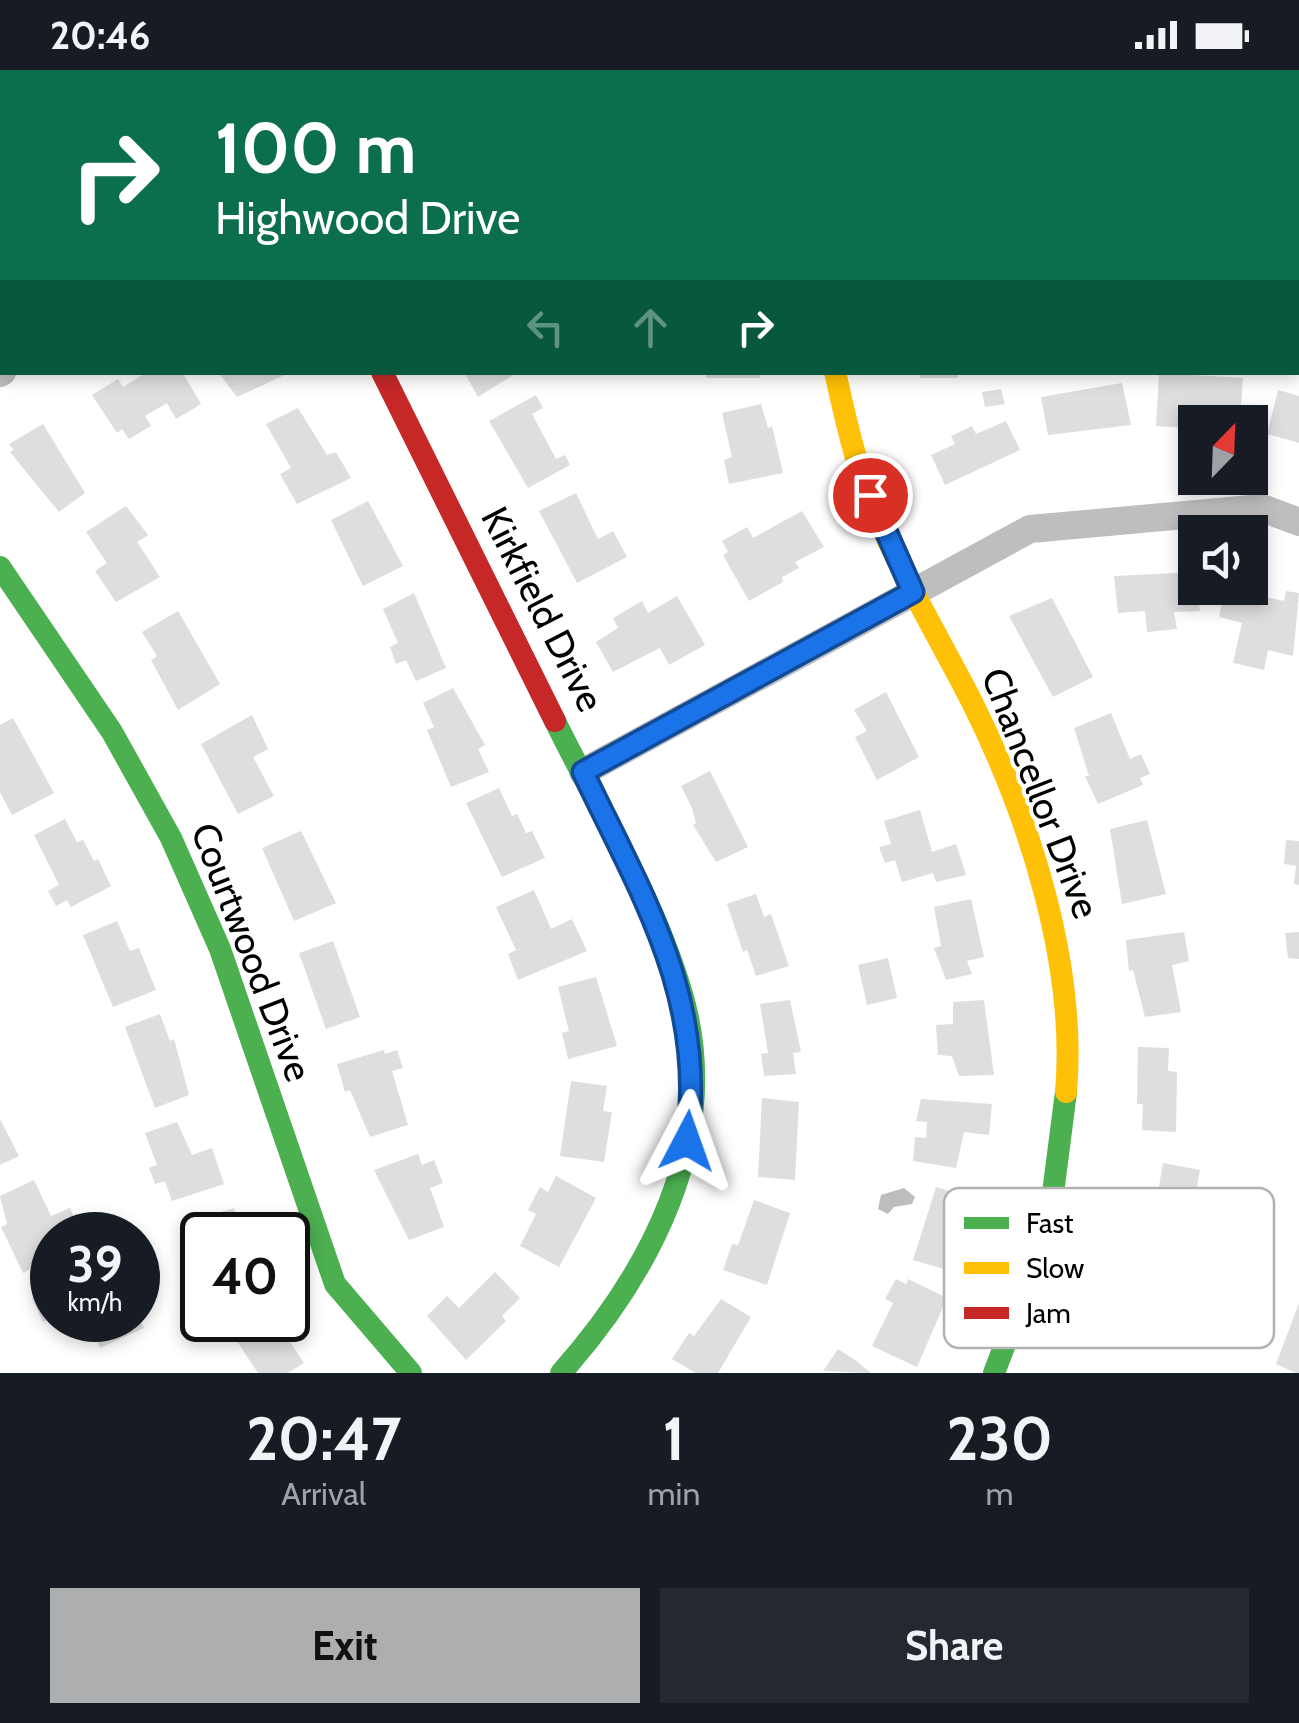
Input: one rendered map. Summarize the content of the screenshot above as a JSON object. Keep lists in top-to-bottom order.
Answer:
{
  "streets": {
    "street": ["Kirkfield Drive", "Chancellor Drive", "Courtwood Drive"]
  },
  "legend": ["Fast", "Slow", "Jam"],
  "north": "top right",
  "page": {
    "status": "20:46",
    "turn": ["100 m", "Highwood Drive"],
    "speed": "39 km/h",
    "limit": "40",
    "eta": [
      "20:47",
      "Arrival",
      "1",
      "min",
      "230",
      "m"
    ],
    "buttons": ["Exit", "Share"]
  }
}
